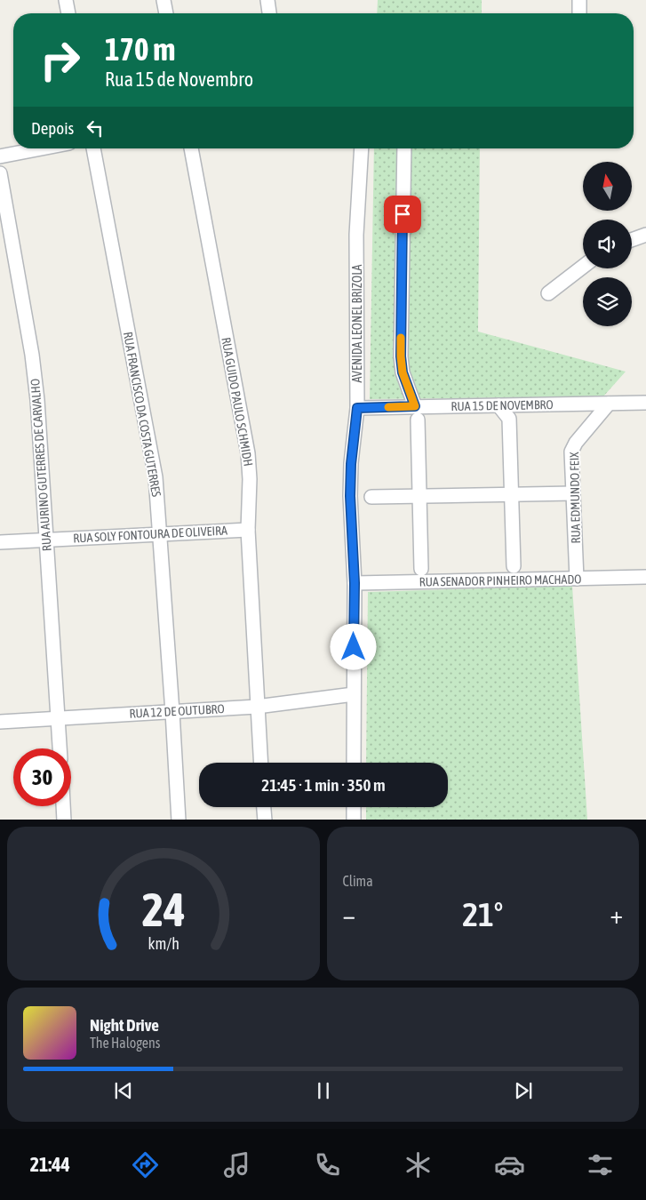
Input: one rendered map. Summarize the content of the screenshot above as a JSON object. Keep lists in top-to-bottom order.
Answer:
{
  "streets": {
    "street": [
      "AVENIDA LEONEL BRIZOLA",
      "RUA GUIDO PAULO SCHMIDH",
      "RUA 15 DE NOVEMBRO",
      "RUA FRANCISCO DA COSTA GUTERRES",
      "RUA AURINO GUTERRES DE CARVALHO",
      "RUA EDMUNDO FEIX",
      "RUA SOLY FONTOURA DE OLIVEIRA",
      "RUA SENADOR PINHEIRO MACHADO",
      "RUA 12 DE OUTUBRO"
    ]
  },
  "crossings": [
    ["AVENIDA LEONEL BRIZOLA", "RUA 15 DE NOVEMBRO"],
    ["AVENIDA LEONEL BRIZOLA", "RUA SENADOR PINHEIRO MACHADO"],
    ["AVENIDA LEONEL BRIZOLA", "RUA 12 DE OUTUBRO"],
    ["RUA GUIDO PAULO SCHMIDH", "RUA SOLY FONTOURA DE OLIVEIRA"],
    ["RUA GUIDO PAULO SCHMIDH", "RUA 12 DE OUTUBRO"],
    ["RUA 15 DE NOVEMBRO", "RUA EDMUNDO FEIX"],
    ["RUA FRANCISCO DA COSTA GUTERRES", "RUA SOLY FONTOURA DE OLIVEIRA"],
    ["RUA FRANCISCO DA COSTA GUTERRES", "RUA 12 DE OUTUBRO"],
    ["RUA AURINO GUTERRES DE CARVALHO", "RUA SOLY FONTOURA DE OLIVEIRA"],
    ["RUA AURINO GUTERRES DE CARVALHO", "RUA 12 DE OUTUBRO"],
    ["RUA EDMUNDO FEIX", "RUA SENADOR PINHEIRO MACHADO"]
  ],
  "north": "top",
  "page": {
    "turn": ["170 m", "Rua 15 de Novembro"],
    "then": "Depois",
    "limit": "30",
    "trip": "21:45 · 1 min · 350 m",
    "tile": "Clima",
    "heat": ["−", "21°", "+"],
    "song": ["Night Drive", "The Halogens"],
    "tabs": "21:44",
    "gauge": ["24", "km/h"]
  }
}
